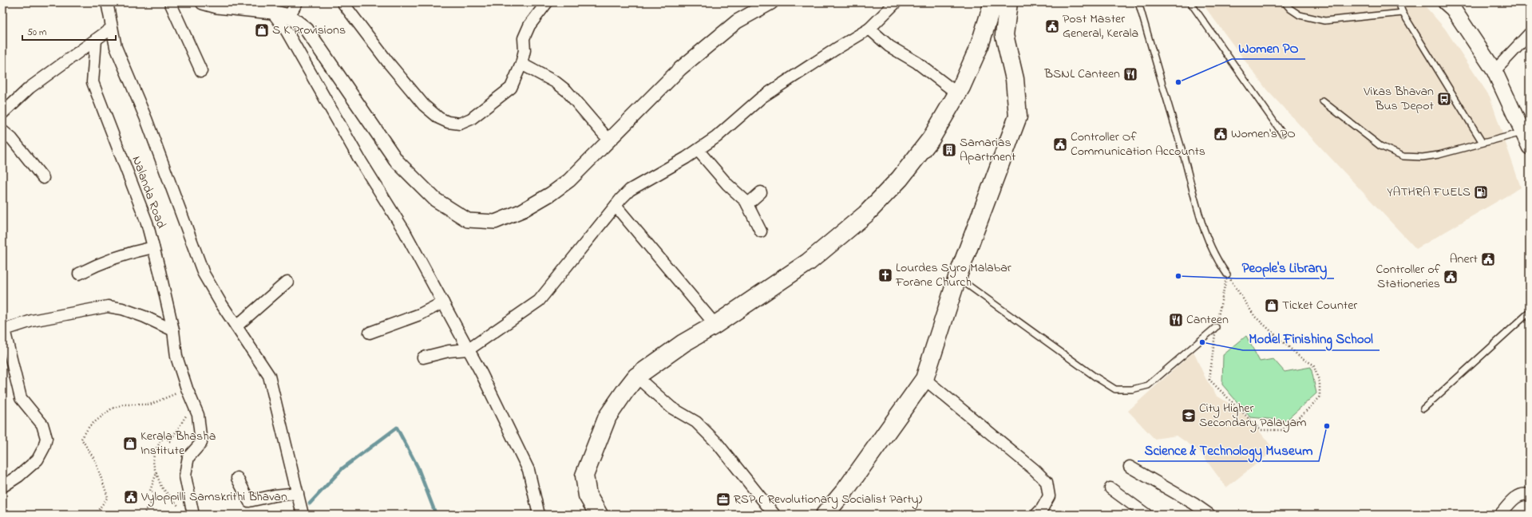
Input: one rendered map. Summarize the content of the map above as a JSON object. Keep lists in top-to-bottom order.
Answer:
{
  "streets": {
    "street": ["Nalanda Road"]
  },
  "places": {
    "public building": [
      "Post Master General, Kerala",
      "Women's PO",
      "Controller Of Communication Accounts",
      "Anert",
      "Controller of Stationeries",
      "Vyloppilli Samskrithi Bhavan"
    ],
    "shop": ["S K Provisions", "Ticket Counter", "Kerala Bhasha Institute"],
    "restaurant": ["BSNL Canteen", "Canteen"],
    "other": [
      "Women PO",
      "People's Library",
      "Model Finishing School",
      "Science & Technology Museum"
    ],
    "bus stop": ["Vikas Bhavan Bus Depot"],
    "building": ["Samarias Apartment"],
    "fuel station": ["YATHRA FUELS"],
    "church": ["Lourdes Syro Malabar Forane Church"],
    "school or university": ["City Higher Secondary Palayam"],
    "office": ["RSP ( Revolutionary Socialist Party)"]
  },
  "scale_bar": "50 m"
}
